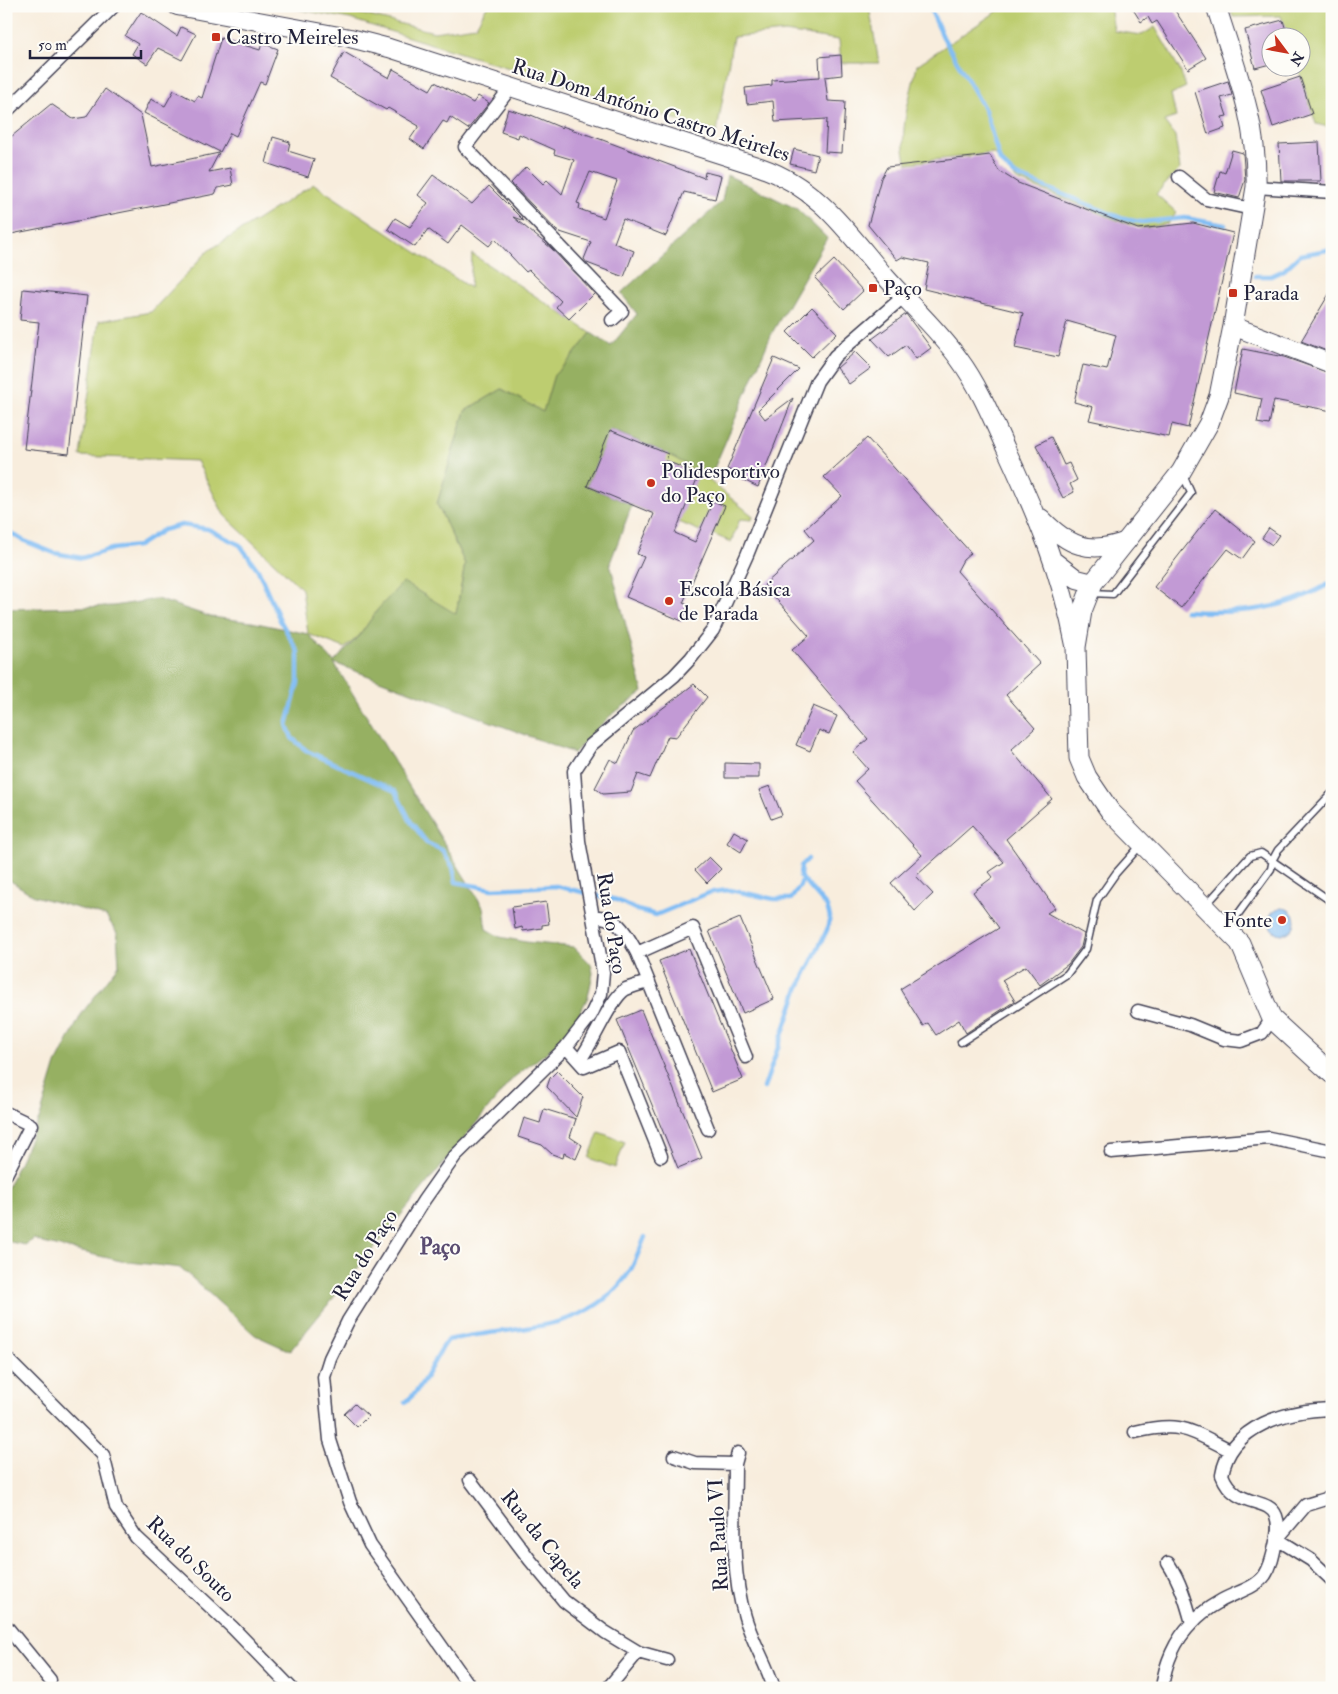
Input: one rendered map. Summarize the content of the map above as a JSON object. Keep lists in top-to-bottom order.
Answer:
{
  "streets": {
    "street": [
      "Rua Dom António Castro Meireles",
      "Rua do Paço",
      "Rua Paulo VI",
      "Rua da Capela",
      "Rua do Souto"
    ]
  },
  "crossings": [
    ["Rua Dom António Castro Meireles", "Rua do Paço"]
  ],
  "districts": ["Paço"],
  "places": {
    "transit": ["Castro Meireles", "Paço", "Parada"],
    "other": ["Polidesportivo do Paço", "Escola Básica de Parada", "Fonte"]
  },
  "scale_bar": "50 m",
  "north": "bottom right"
}
